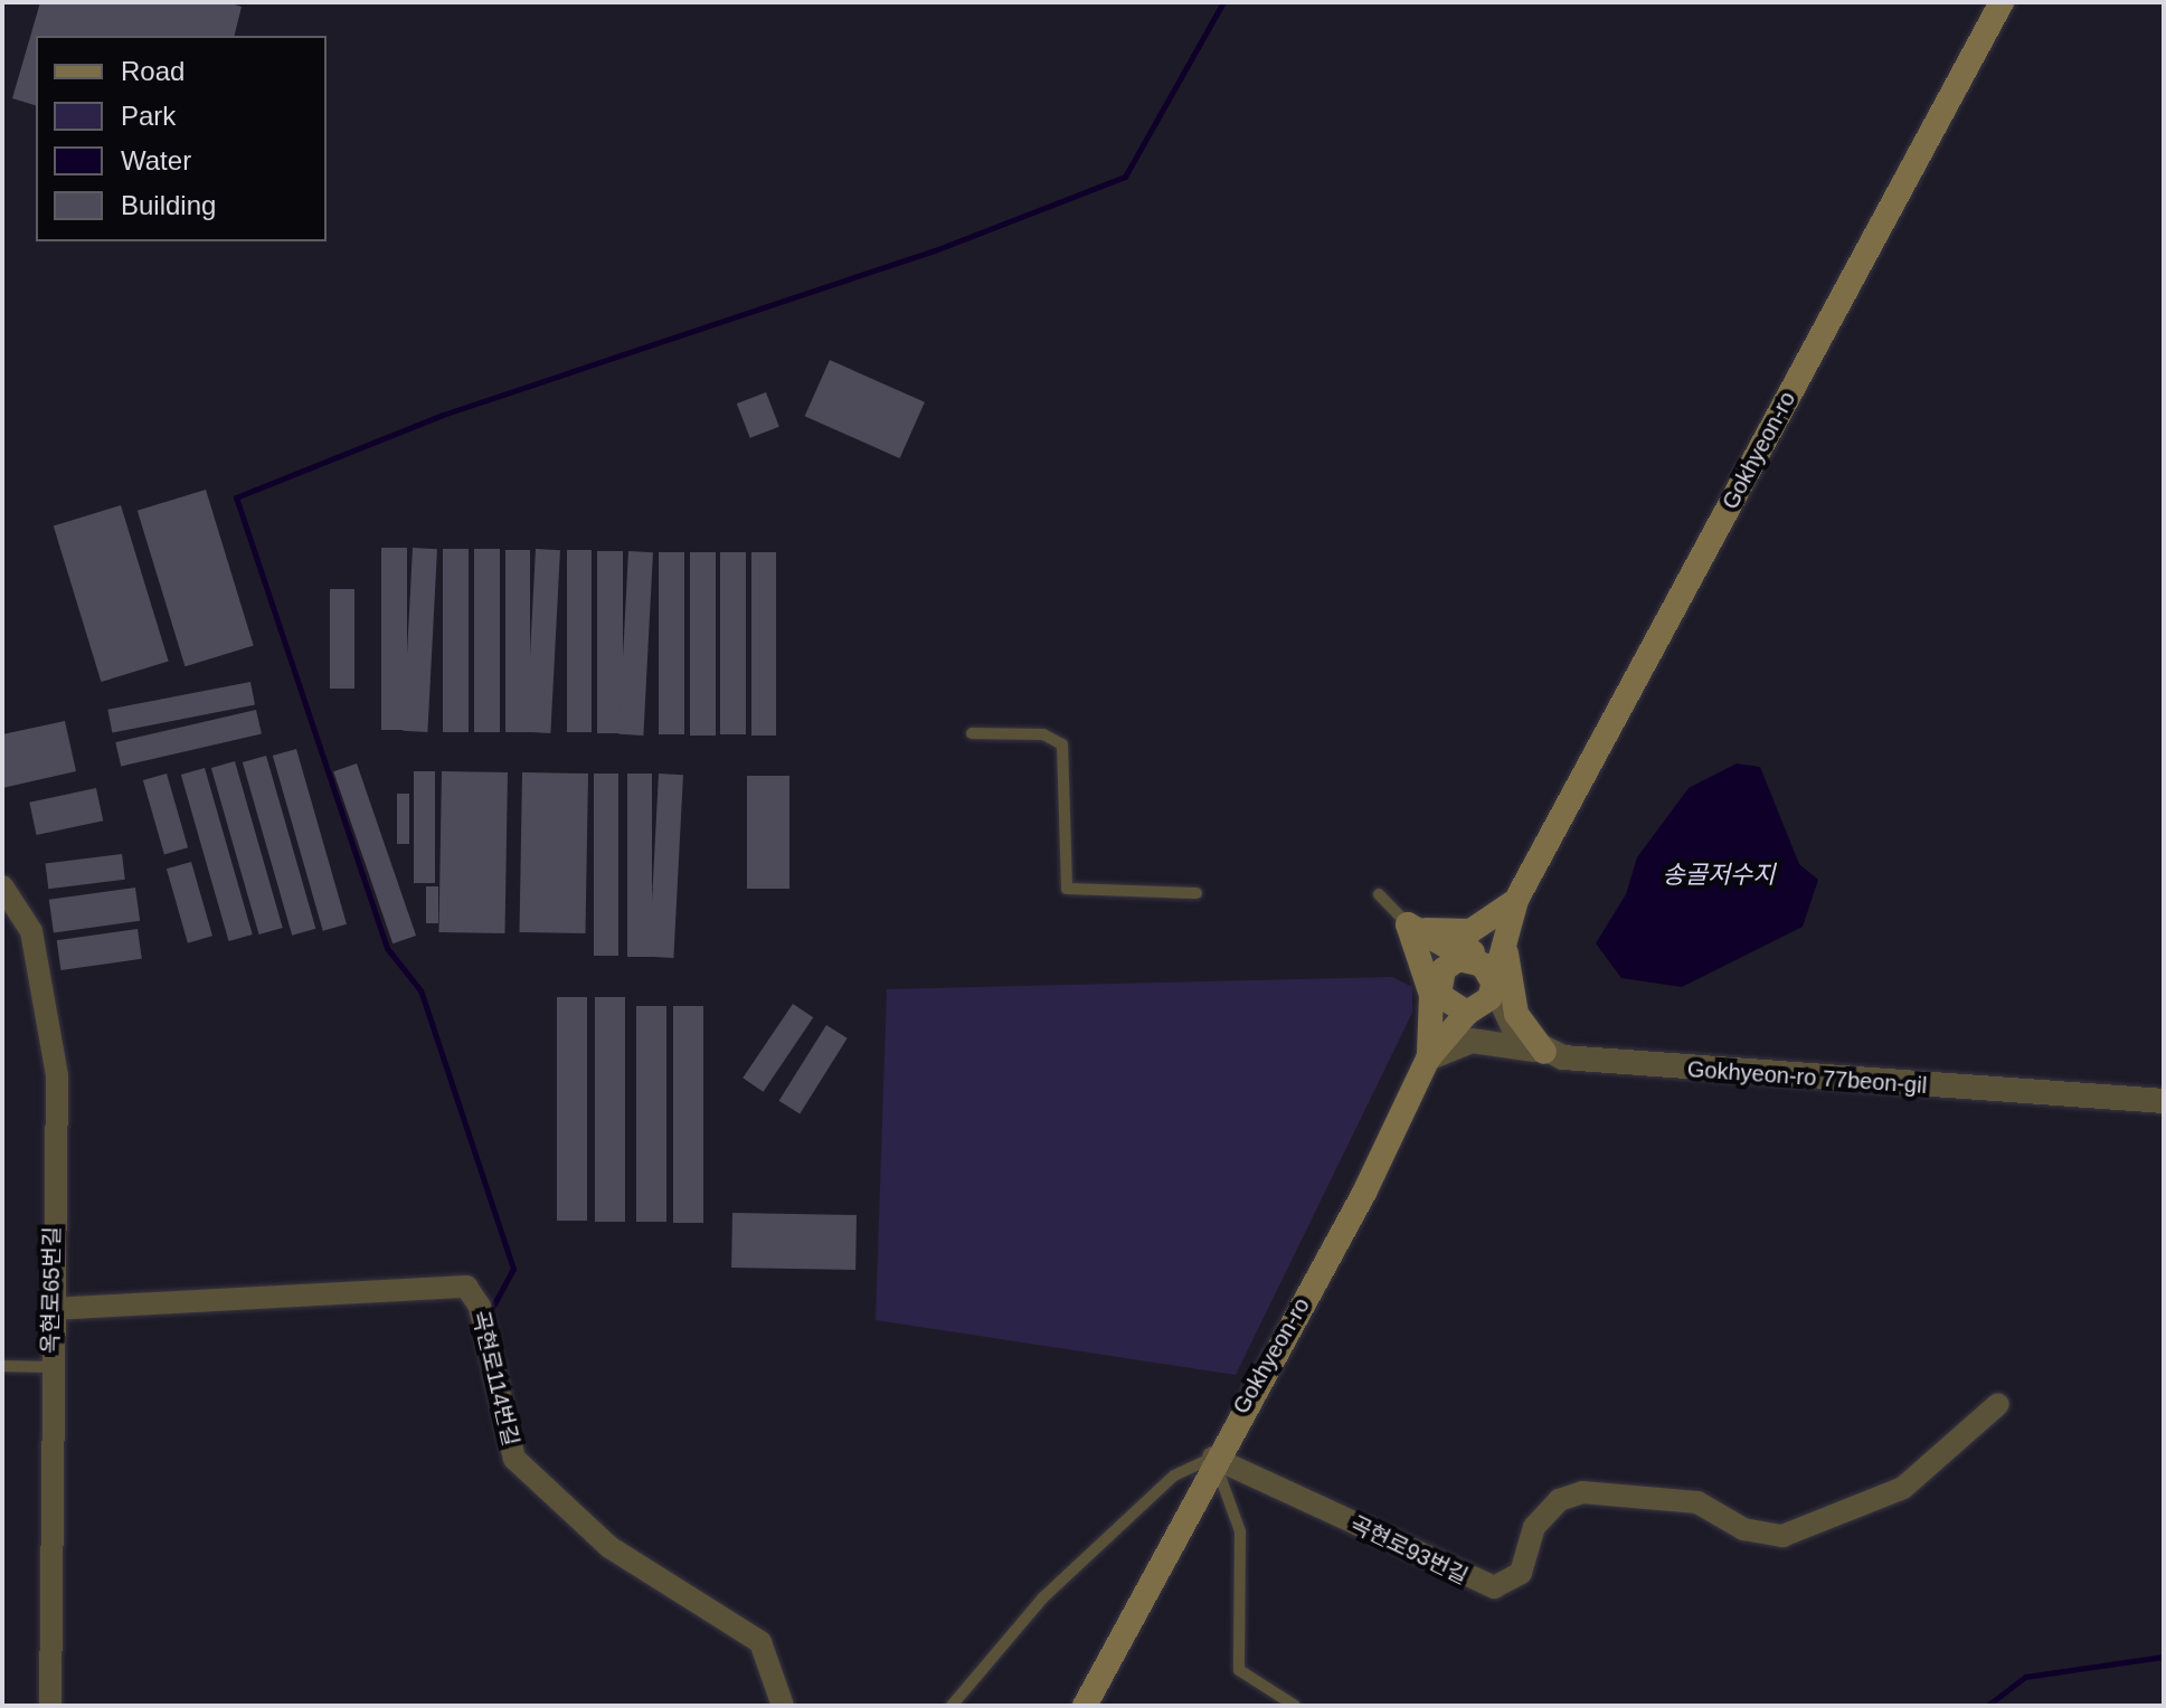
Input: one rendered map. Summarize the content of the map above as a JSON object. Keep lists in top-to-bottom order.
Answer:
{
  "streets": {
    "main road": ["Gokhyeon-ro"],
    "street": [
      "Gokhyeon-ro 77beon-gil",
      "옥현로65번길",
      "곡현로114번길",
      "곡현로93번길"
    ]
  },
  "crossings": [
    ["Gokhyeon-ro", "곡현로93번길"],
    ["옥현로65번길", "곡현로114번길"]
  ],
  "water": ["송골저수지"],
  "legend": [
    "Road",
    "Park",
    "Water",
    "Building"
  ]
}
